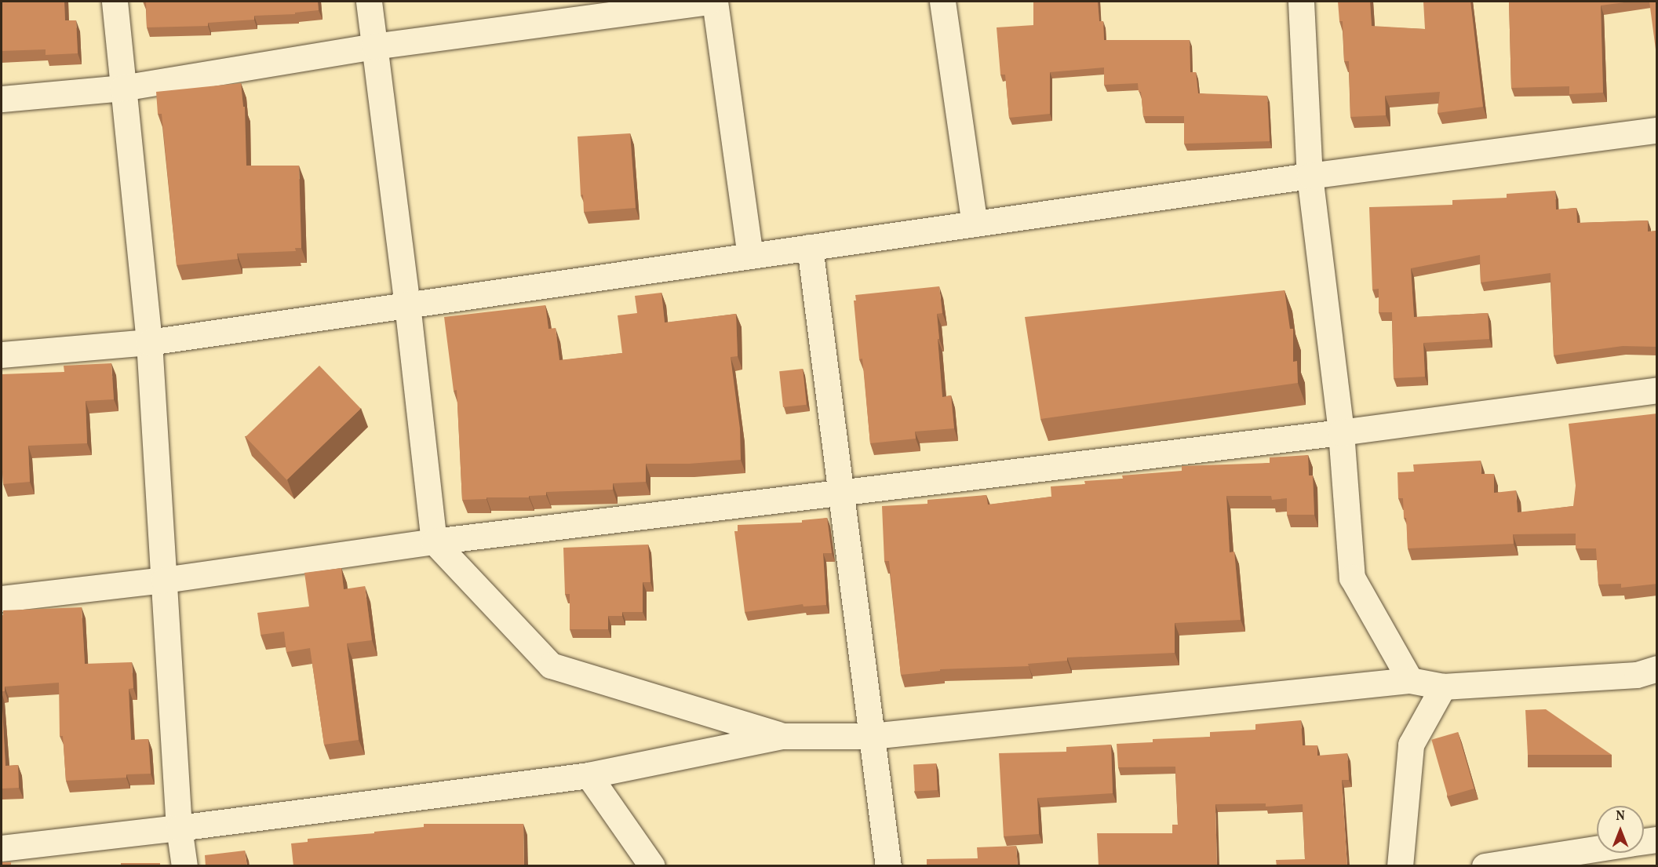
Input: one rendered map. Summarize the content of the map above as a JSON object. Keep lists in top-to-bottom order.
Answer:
{
  "north": "top"
}
